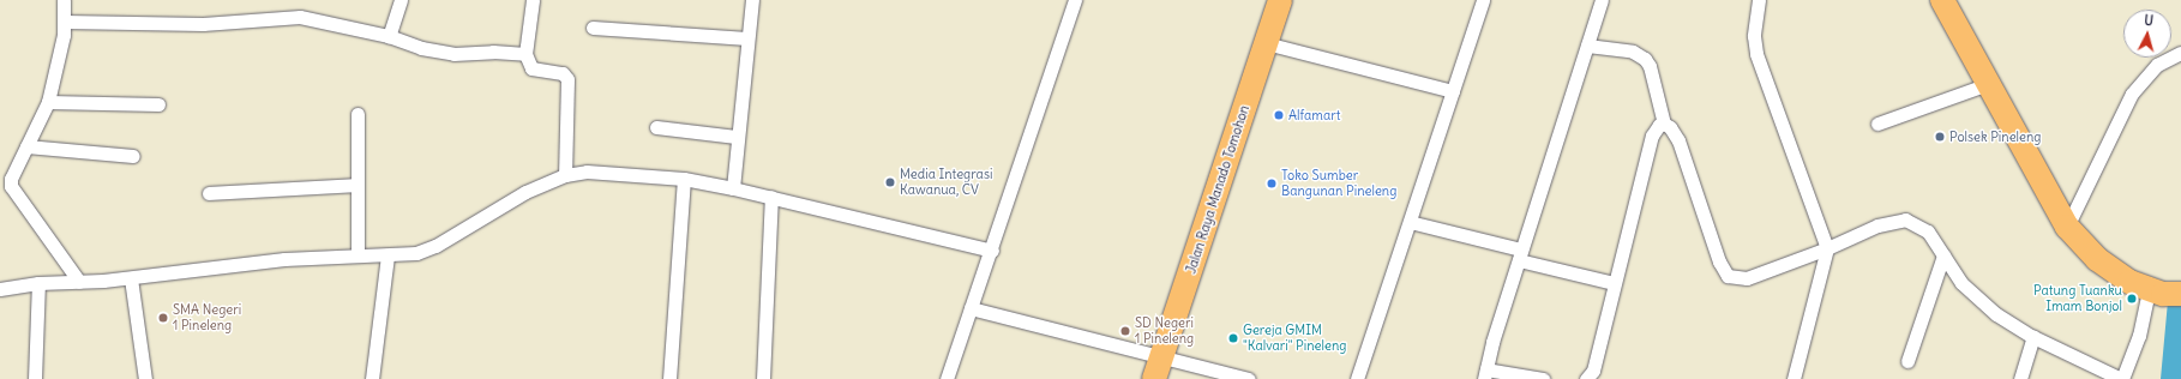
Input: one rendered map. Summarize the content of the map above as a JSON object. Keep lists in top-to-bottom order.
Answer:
{
  "streets": {
    "highway": ["Jalan Raya Manado Tomohon"]
  },
  "places": [
    "Alfamart",
    "Polsek Pineleng",
    "Media Integrasi Kawanua, CV",
    "Toko Sumber Bangunan Pineleng",
    "Patung Tuanku Imam Bonjol",
    "SMA Negeri 1 Pineleng",
    "SD Negeri 1 Pineleng",
    "Gereja GMIM \"Kalvari\" Pineleng"
  ],
  "north": "top"
}
